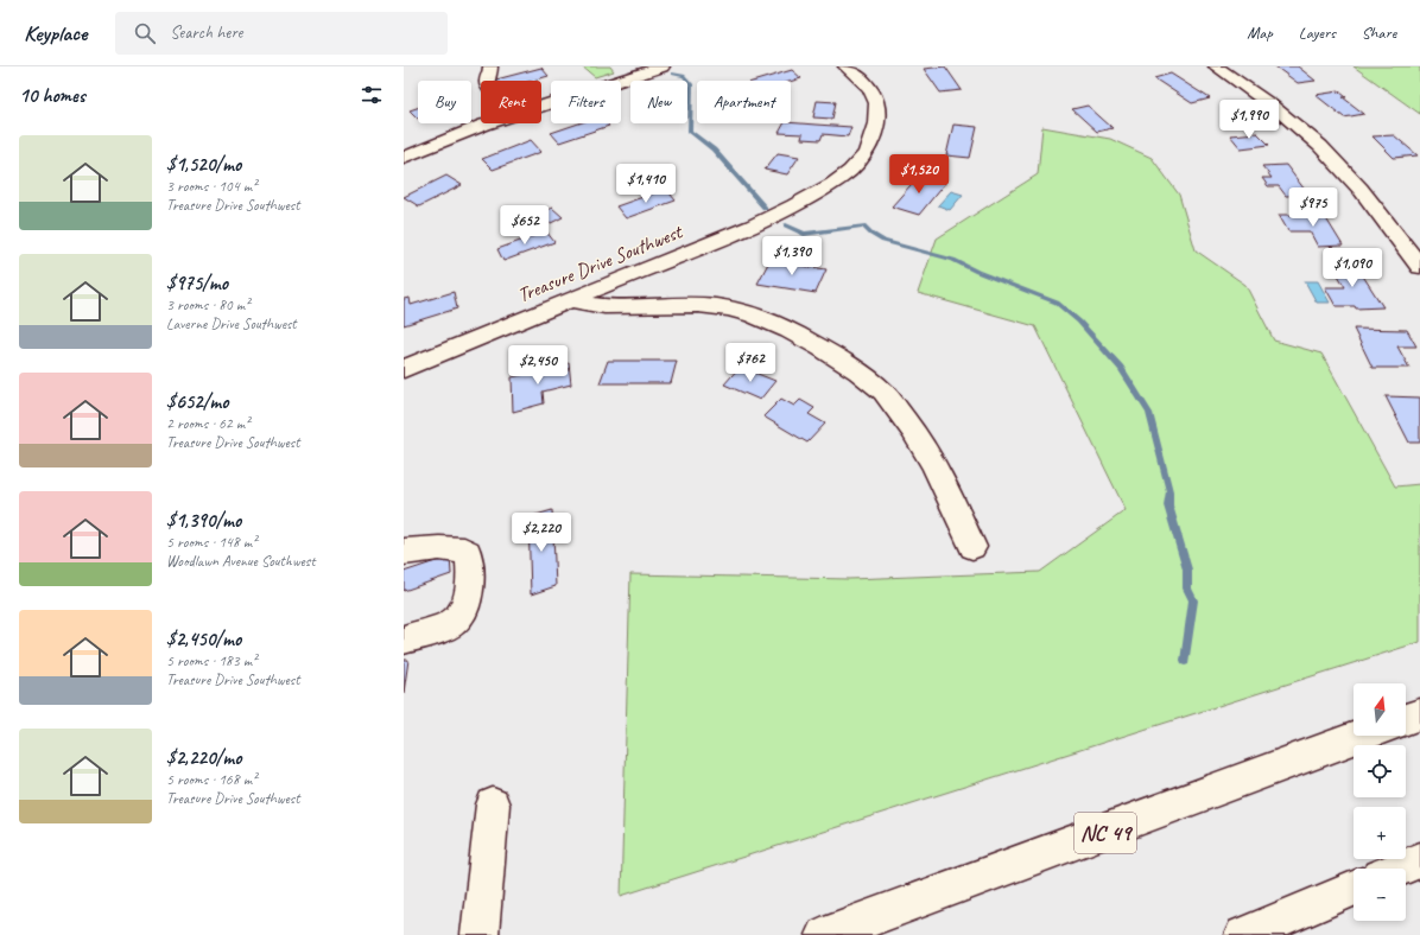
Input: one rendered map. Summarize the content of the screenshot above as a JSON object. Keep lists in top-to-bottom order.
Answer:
{
  "streets": {
    "main road": ["Treasure Drive Southwest", "NC 49"]
  },
  "north": "top",
  "page": {
    "header": "Keyplace",
    "search": "Search here",
    "nav": ["Map", "Layers", "Share"],
    "heading": "10 homes",
    "chip": [
      "Buy",
      "Rent",
      "Filters",
      "New",
      "Apartment"
    ],
    "price": [
      "$1,990",
      "$1,520",
      "$1,410",
      "$975",
      "$652",
      "$1,390",
      "$1,090",
      "$762",
      "$2,450",
      "$2,220"
    ],
    "list": [
      {
        "name": "$1,520/mo",
        "note": "3 rooms · 104 m² · Treasure Drive Southwest"
      },
      {
        "name": "$975/mo",
        "note": "3 rooms · 80 m² · Laverne Drive Southwest"
      },
      {
        "name": "$652/mo",
        "note": "2 rooms · 62 m² · Treasure Drive Southwest"
      },
      {
        "name": "$1,390/mo",
        "note": "5 rooms · 148 m² · Woodlawn Avenue Southwest"
      },
      {
        "name": "$2,450/mo",
        "note": "5 rooms · 183 m² · Treasure Drive Southwest"
      },
      {
        "name": "$2,220/mo",
        "note": "5 rooms · 168 m² · Treasure Drive Southwest"
      }
    ],
    "map_buttons": ["+", "−"]
  }
}
